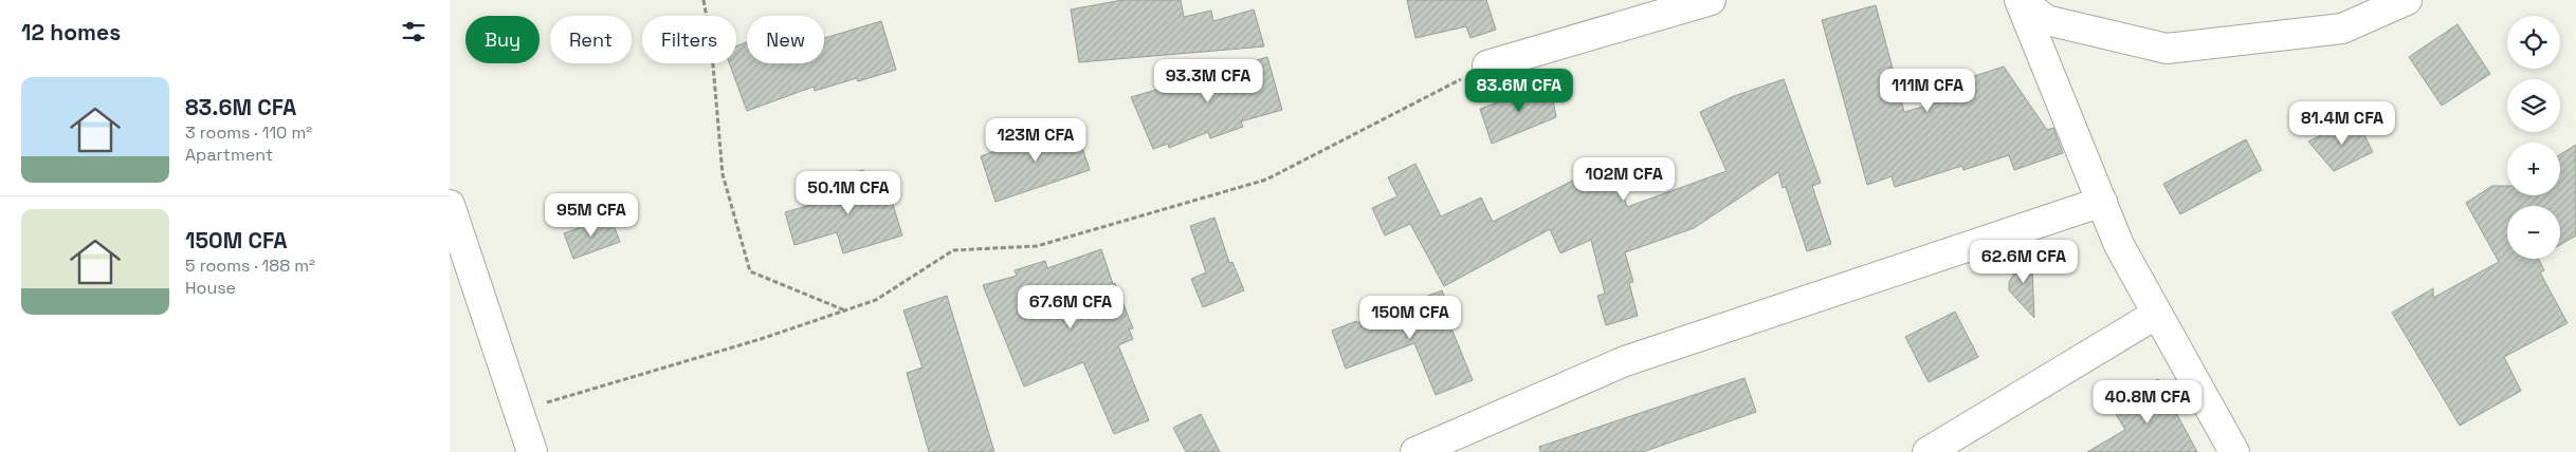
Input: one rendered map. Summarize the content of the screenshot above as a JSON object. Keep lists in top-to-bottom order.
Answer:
{
  "page": {
    "heading": "12 homes",
    "map_buttons": ["+", "−"],
    "chip": [
      "Buy",
      "Rent",
      "Filters",
      "New"
    ],
    "price": [
      "93.3M CFA",
      "83.6M CFA",
      "111M CFA",
      "81.4M CFA",
      "123M CFA",
      "102M CFA",
      "50.1M CFA",
      "95M CFA",
      "62.6M CFA",
      "67.6M CFA",
      "150M CFA",
      "40.8M CFA"
    ],
    "list": [
      {
        "name": "83.6M CFA",
        "note": "3 rooms · 110 m² · Apartment"
      },
      {
        "name": "150M CFA",
        "note": "5 rooms · 188 m² · House"
      }
    ]
  }
}
